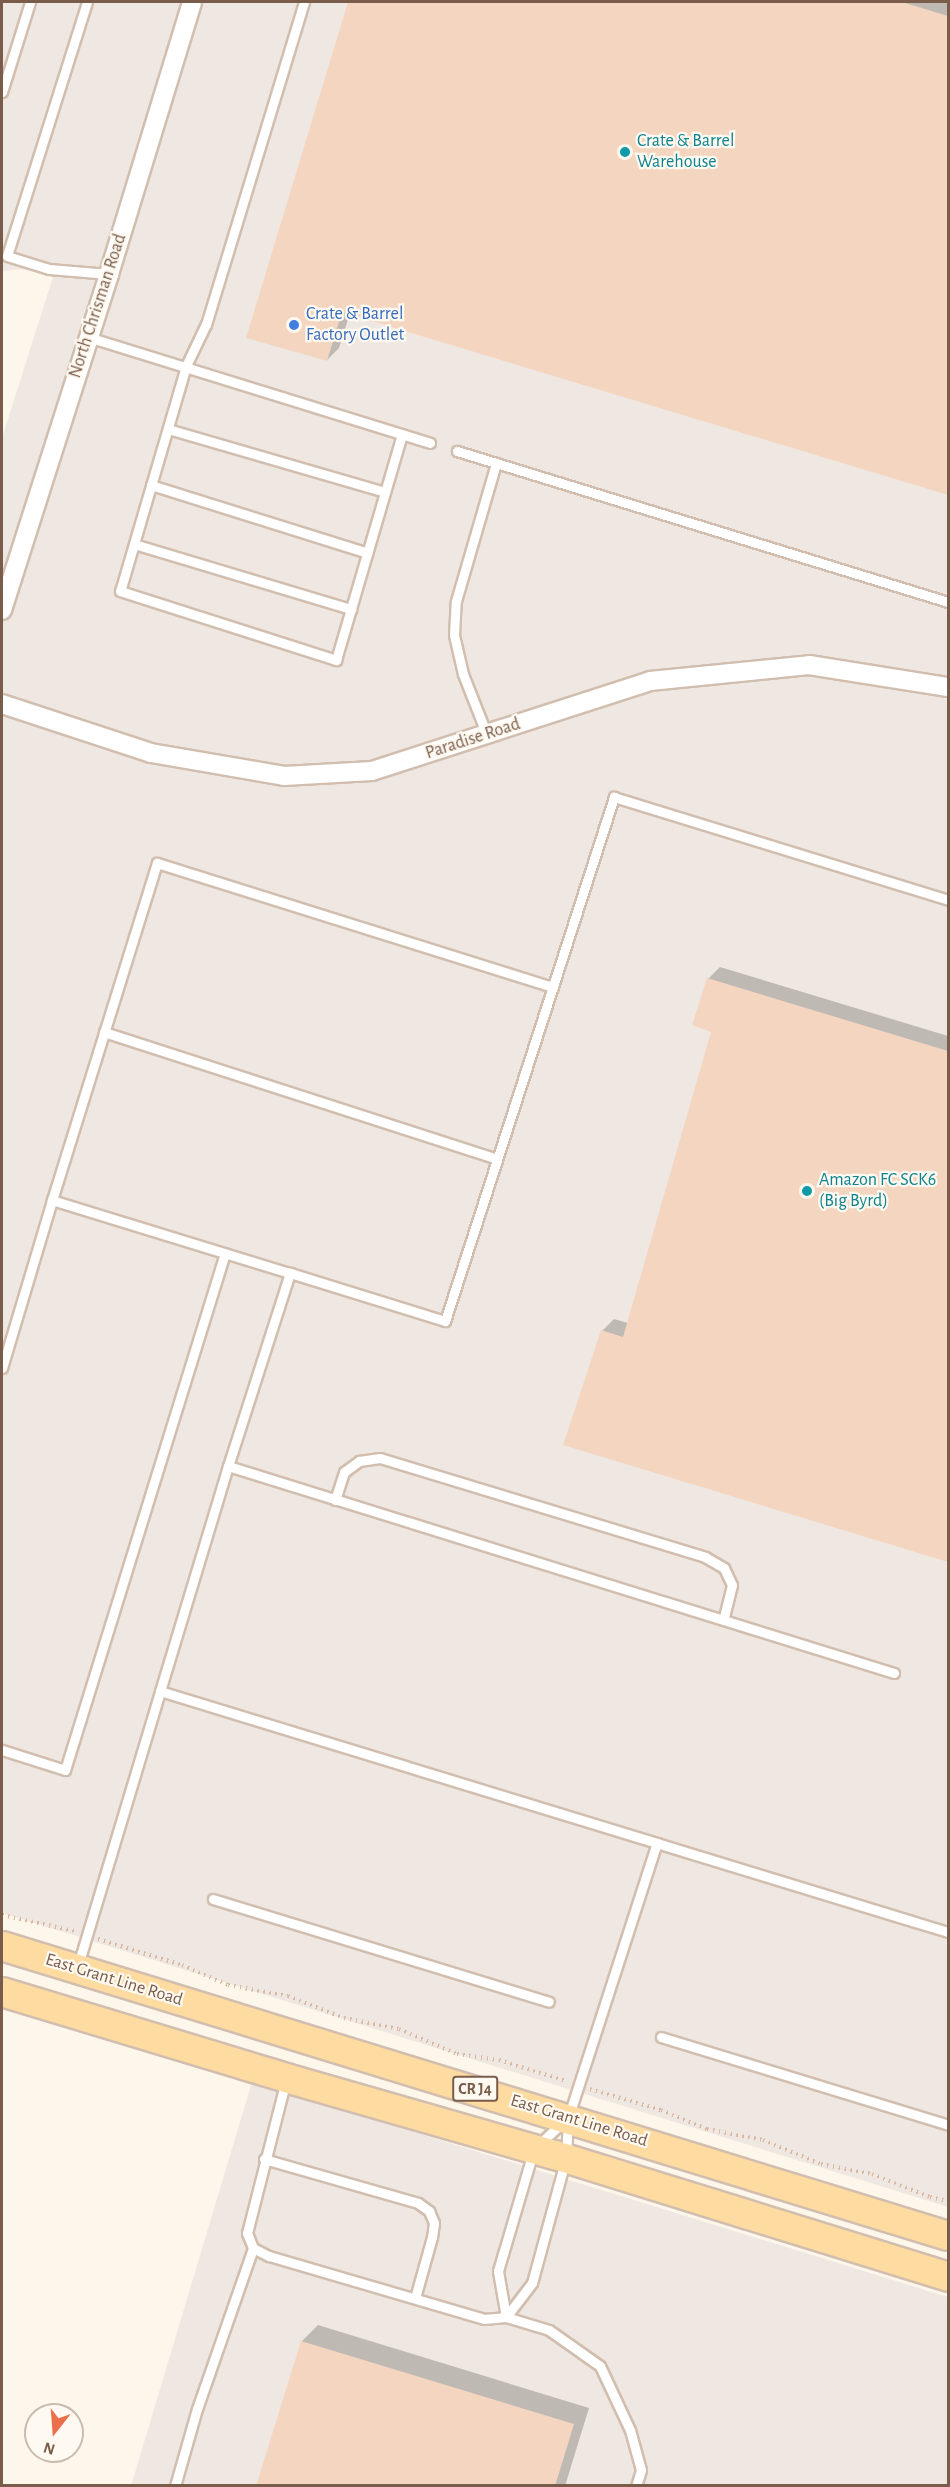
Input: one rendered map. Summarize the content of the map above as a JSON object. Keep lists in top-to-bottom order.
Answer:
{
  "streets": {
    "main road": ["East Grant Line Road", "CR J4"],
    "street": ["North Chrisman Road", "Paradise Road"]
  },
  "places": ["Crate & Barrel Warehouse", "Crate & Barrel Factory Outlet", "Amazon FC SCK6 (Big Byrd)"],
  "north": "bottom"
}
